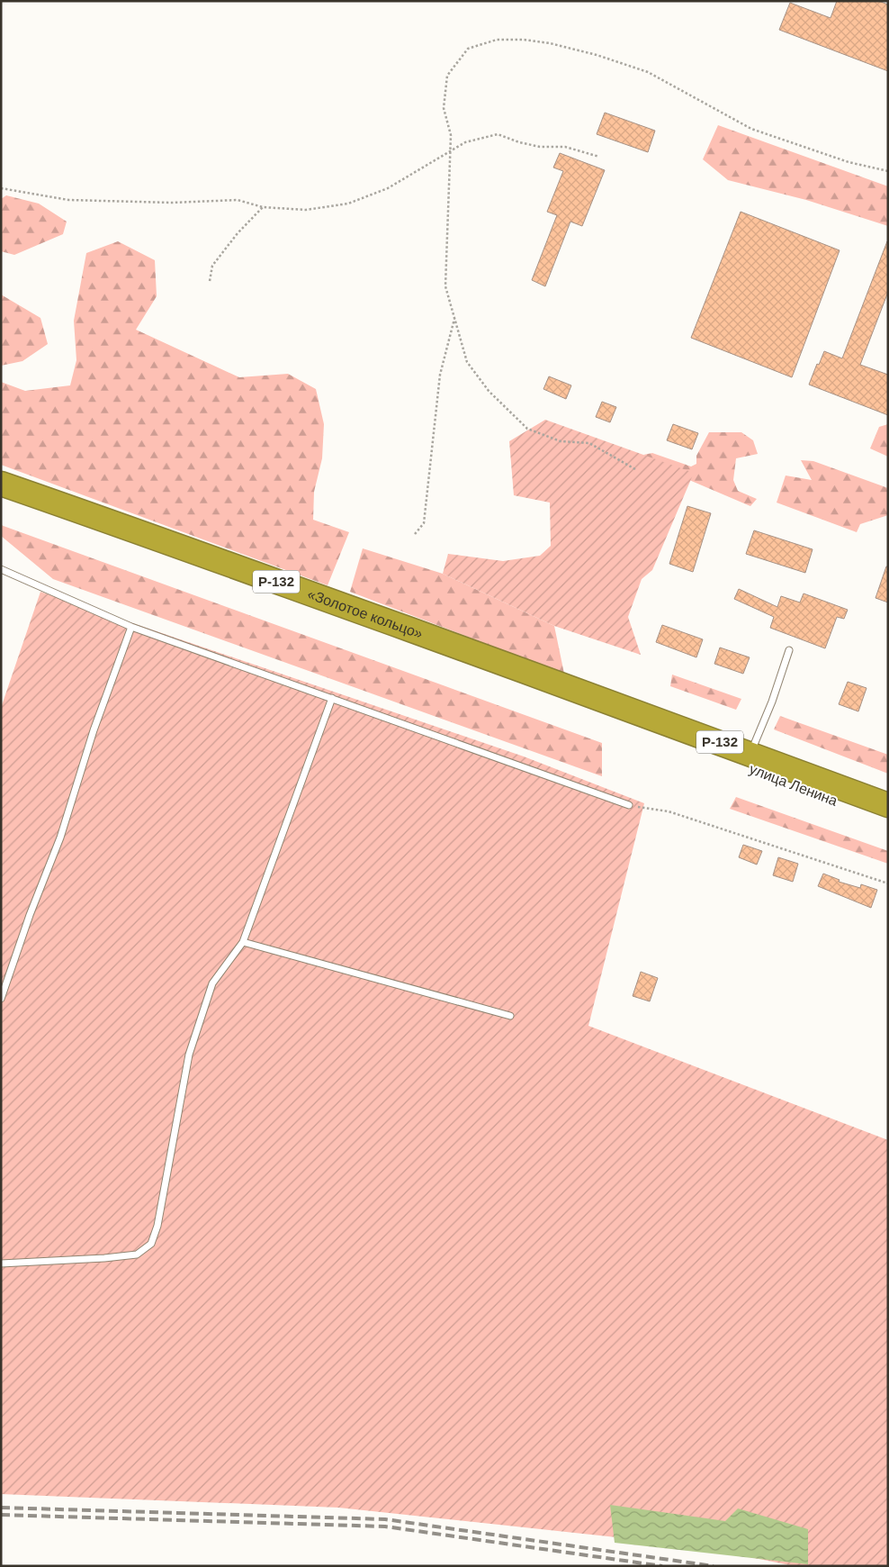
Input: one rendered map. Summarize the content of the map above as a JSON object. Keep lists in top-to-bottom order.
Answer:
{
  "streets": {
    "highway": ["Р-132", "«Золотое кольцо»", "улица Ленина"]
  },
  "crossings": [
    ["«Золотое кольцо»", "улица Ленина"]
  ]
}
